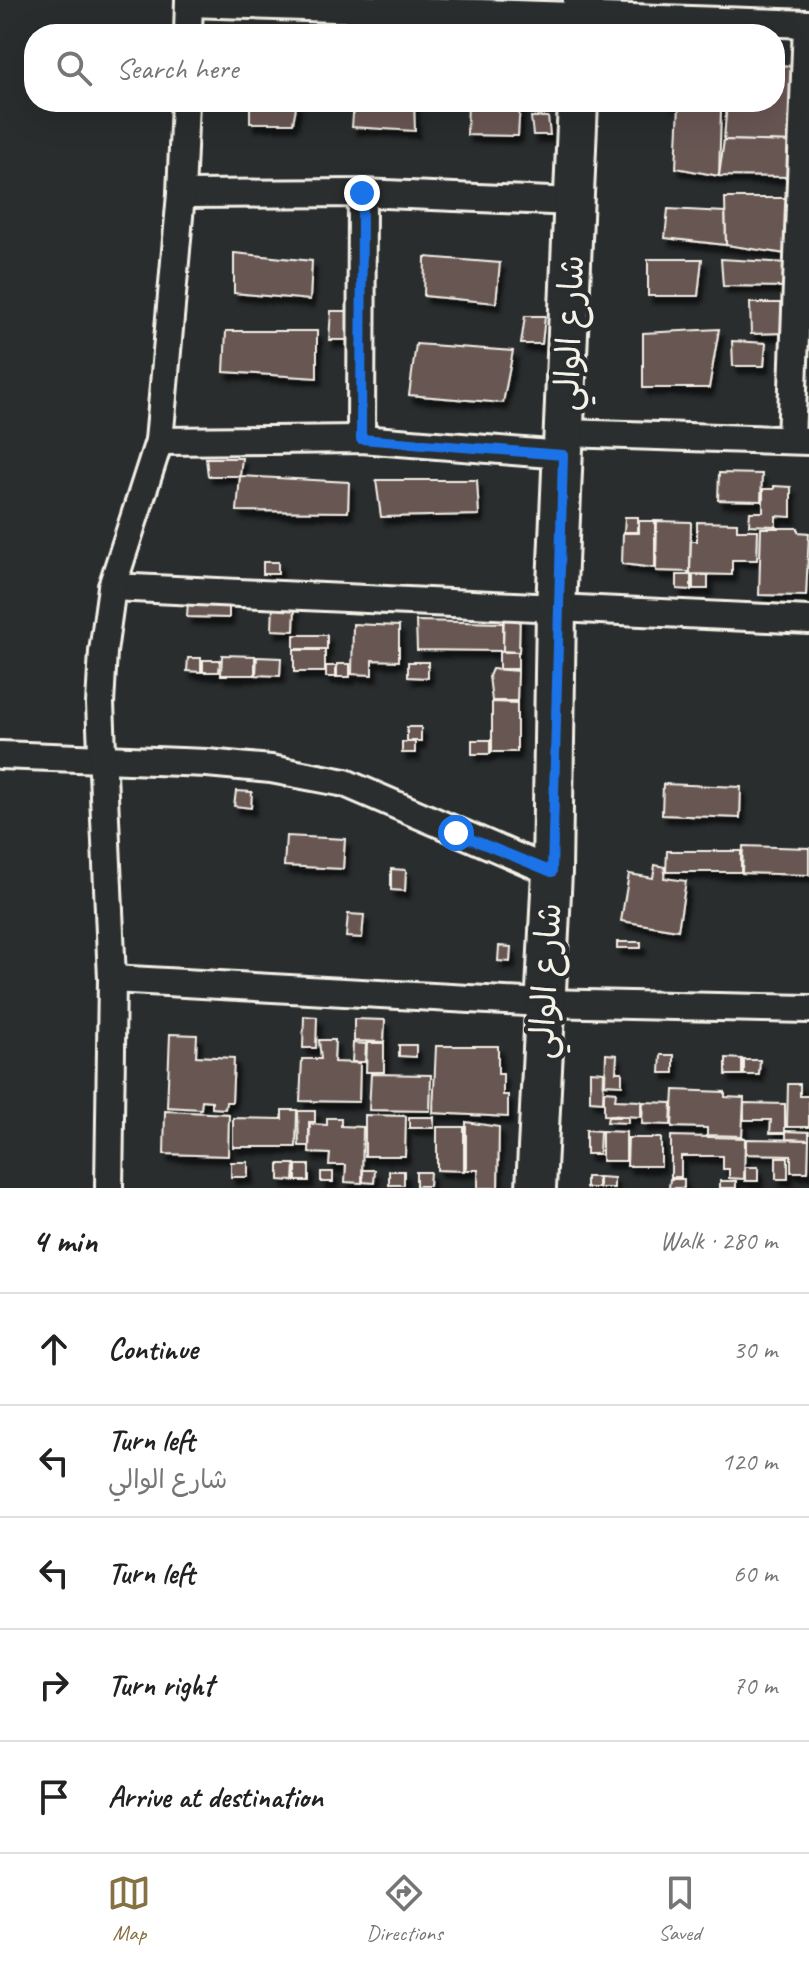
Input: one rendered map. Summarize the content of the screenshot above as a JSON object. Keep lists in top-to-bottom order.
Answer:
{
  "streets": {
    "main road": ["شارع الوالي"]
  },
  "page": {
    "search": "Search here",
    "heading": ["4 min", "Walk · 280 m"],
    "list": [
      ["Continue", "30 m"],
      ["Turn left", "شارع الوالي", "120 m"],
      ["Turn left", "60 m"],
      ["Turn right", "70 m"],
      "Arrive at destination"
    ],
    "nav": ["Map", "Directions", "Saved"]
  }
}
